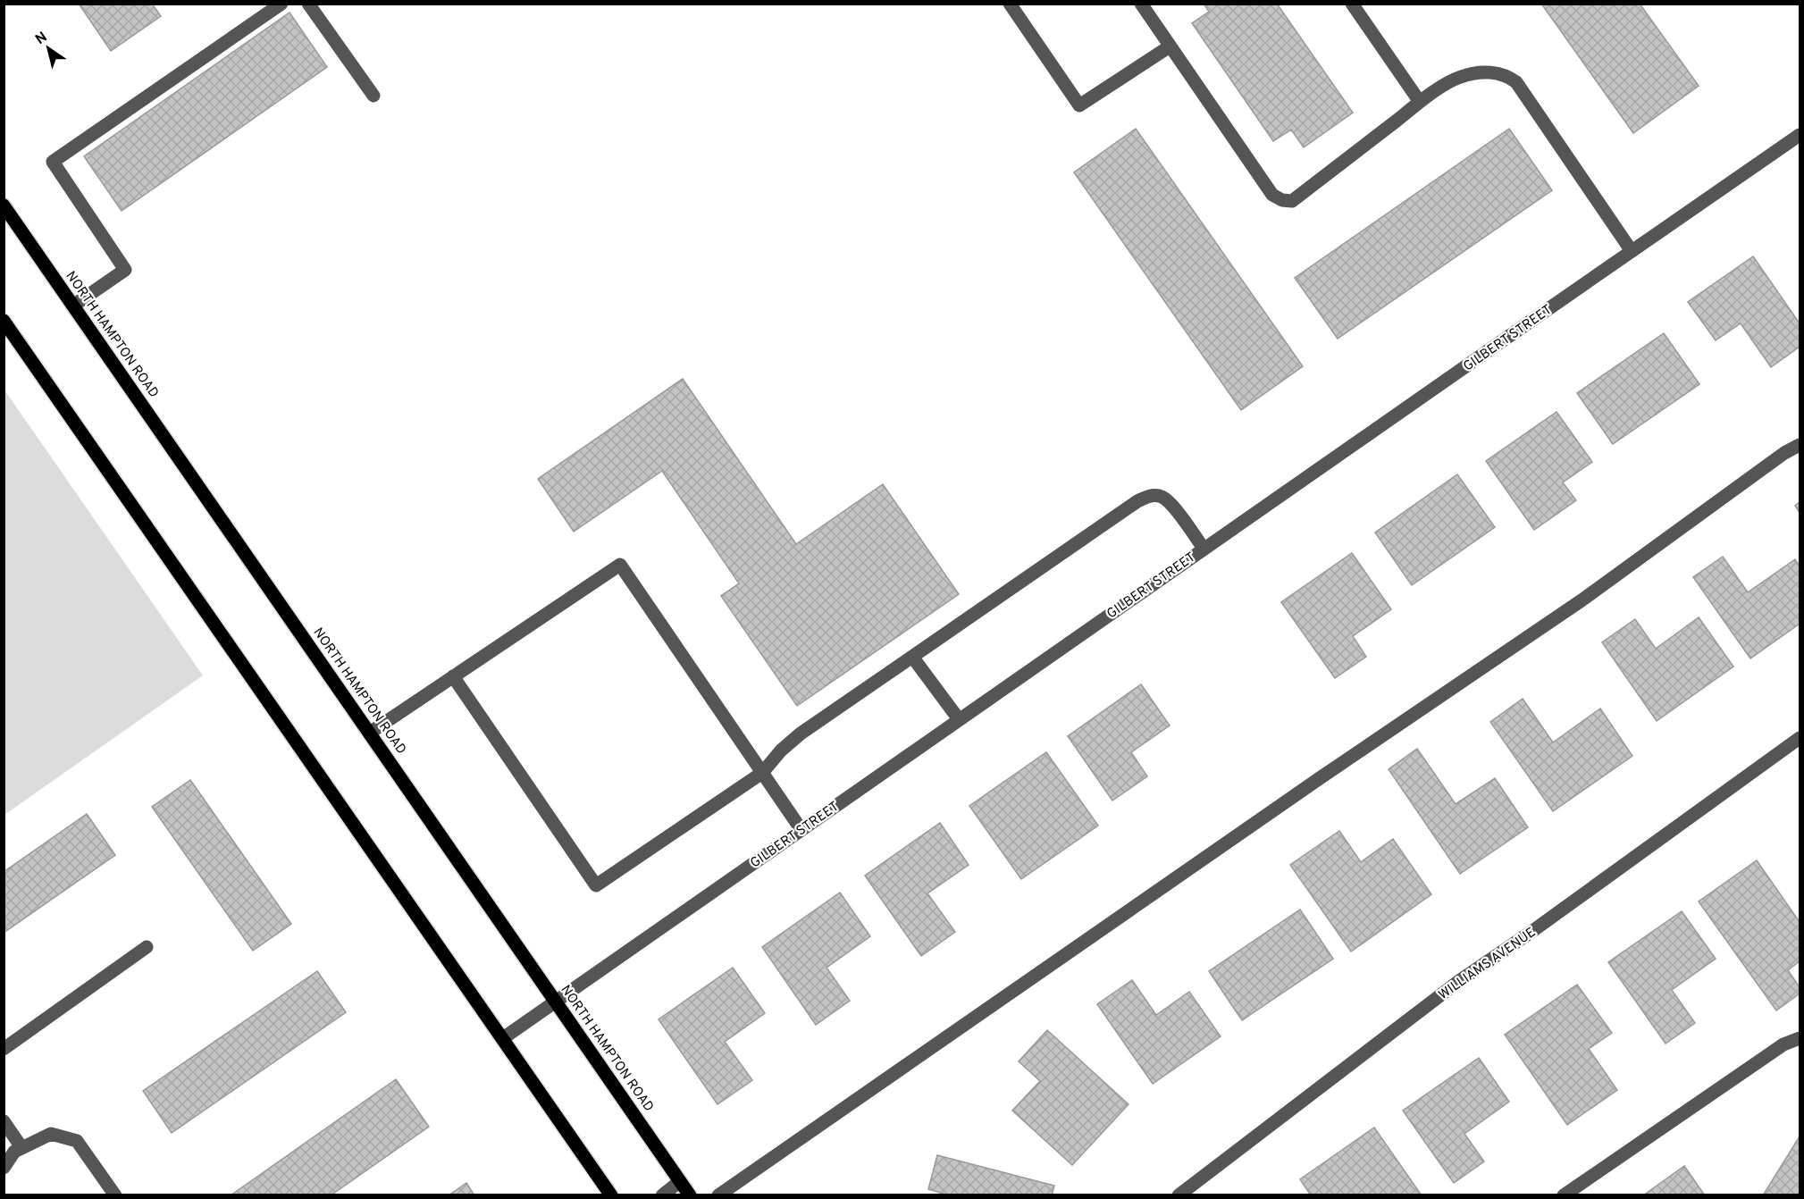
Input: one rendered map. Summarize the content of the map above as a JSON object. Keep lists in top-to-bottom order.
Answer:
{
  "streets": {
    "main road": ["NORTH HAMPTON ROAD"],
    "street": ["GILBERT STREET", "WILLIAMS AVENUE"]
  },
  "crossings": [
    ["NORTH HAMPTON ROAD", "GILBERT STREET"]
  ],
  "north": "top left"
}
